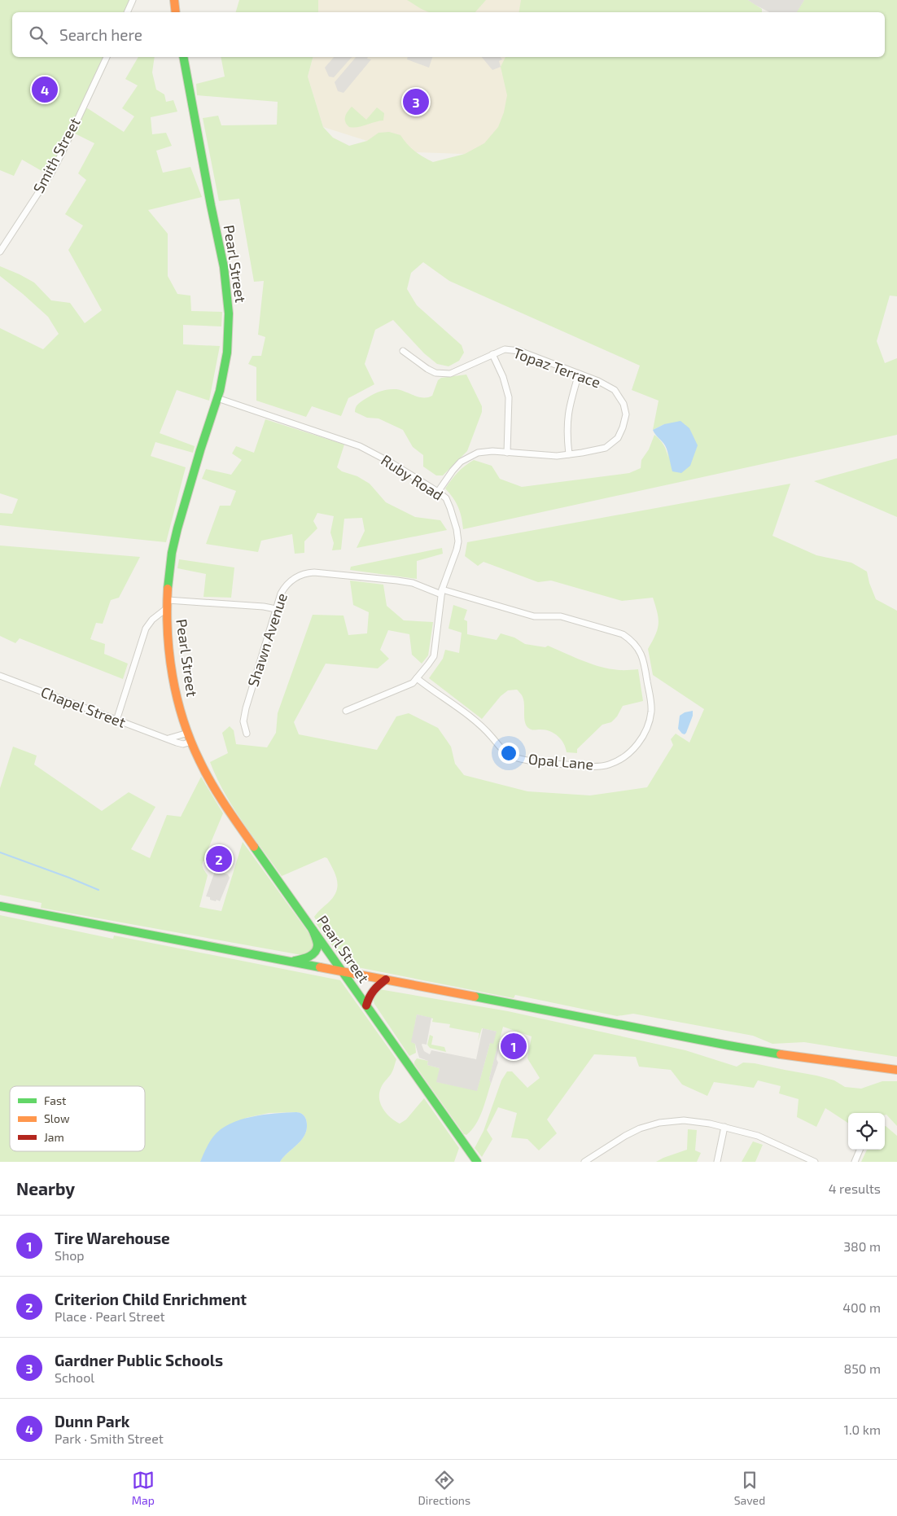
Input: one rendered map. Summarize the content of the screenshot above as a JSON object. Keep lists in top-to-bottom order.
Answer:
{
  "streets": {
    "main road": ["Pearl Street"],
    "street": [
      "Smith Street",
      "Topaz Terrace",
      "Ruby Road",
      "Shawn Avenue",
      "Chapel Street",
      "Opal Lane"
    ]
  },
  "crossings": [
    ["Pearl Street", "Ruby Road"],
    ["Pearl Street", "Chapel Street"],
    ["Topaz Terrace", "Ruby Road"],
    ["Ruby Road", "Shawn Avenue"],
    ["Ruby Road", "Opal Lane"],
    ["Shawn Avenue", "Opal Lane"]
  ],
  "legend": ["Fast", "Slow", "Jam"],
  "page": {
    "search": "Search here",
    "pins": [
      "4",
      "3",
      "2",
      "1"
    ],
    "heading": ["Nearby", "4 results"],
    "list": [
      {
        "mark": "1",
        "name": "Tire Warehouse",
        "note": "Shop",
        "value": "380 m"
      },
      {
        "mark": "2",
        "name": "Criterion Child Enrichment",
        "note": "Place · Pearl Street",
        "value": "400 m"
      },
      {
        "mark": "3",
        "name": "Gardner Public Schools",
        "note": "School",
        "value": "850 m"
      },
      {
        "mark": "4",
        "name": "Dunn Park",
        "note": "Park · Smith Street",
        "value": "1.0 km"
      }
    ],
    "nav": ["Map", "Directions", "Saved"]
  }
}
